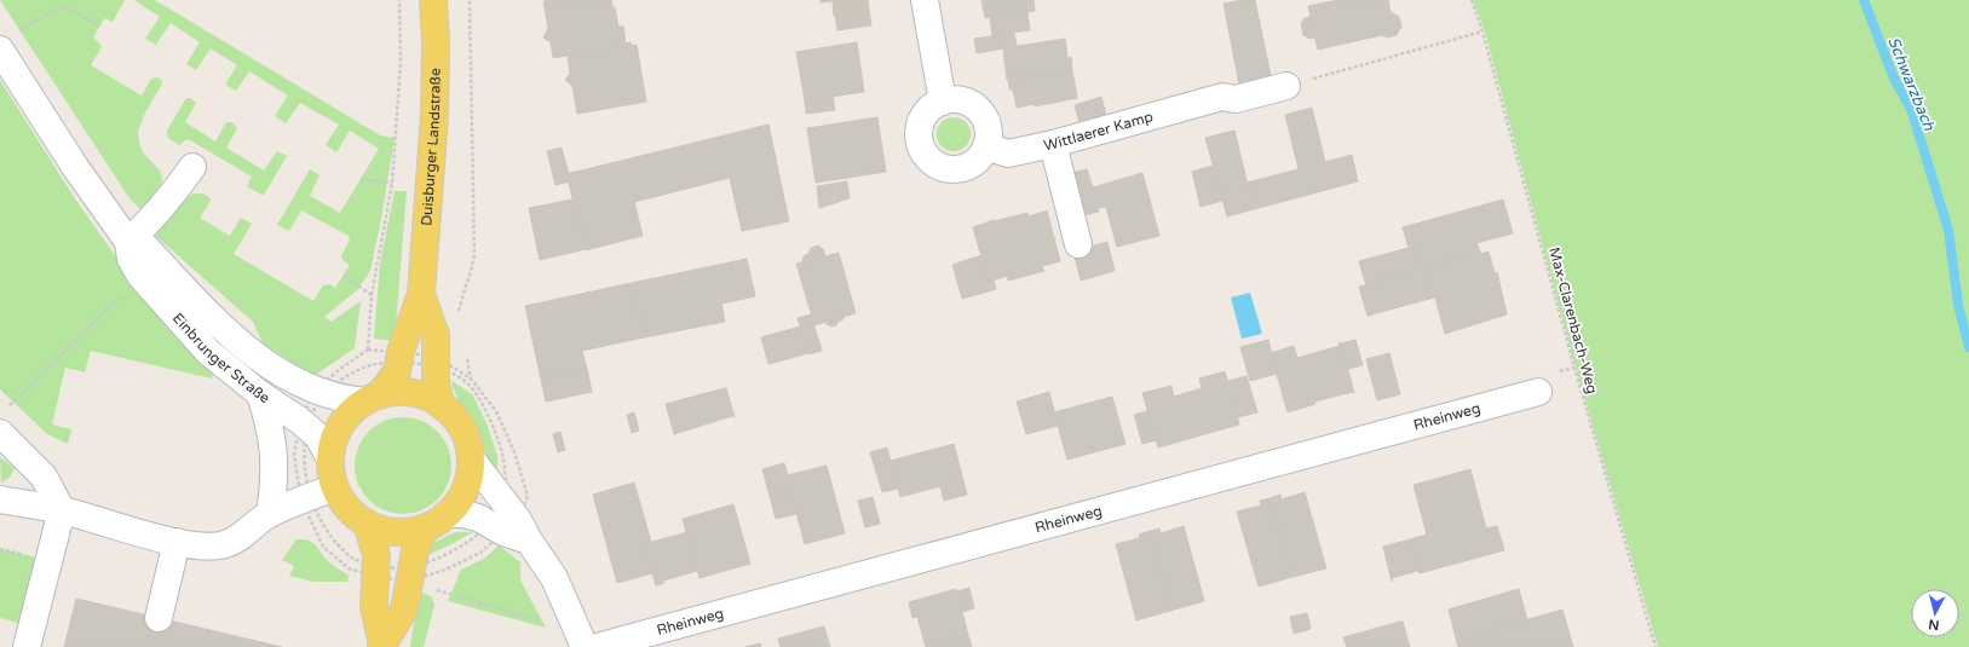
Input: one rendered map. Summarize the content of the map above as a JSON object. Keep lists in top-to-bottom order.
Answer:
{
  "streets": {
    "main road": ["Duisburger Landstraße"],
    "street": ["Wittlaerer Kamp", "Einbrunger Straße", "Rheinweg"],
    "path": ["Max-Clarenbach-Weg"]
  },
  "crossings": [
    ["Duisburger Landstraße", "Einbrunger Straße"]
  ],
  "water": ["Schwarzbach"],
  "north": "bottom"
}
